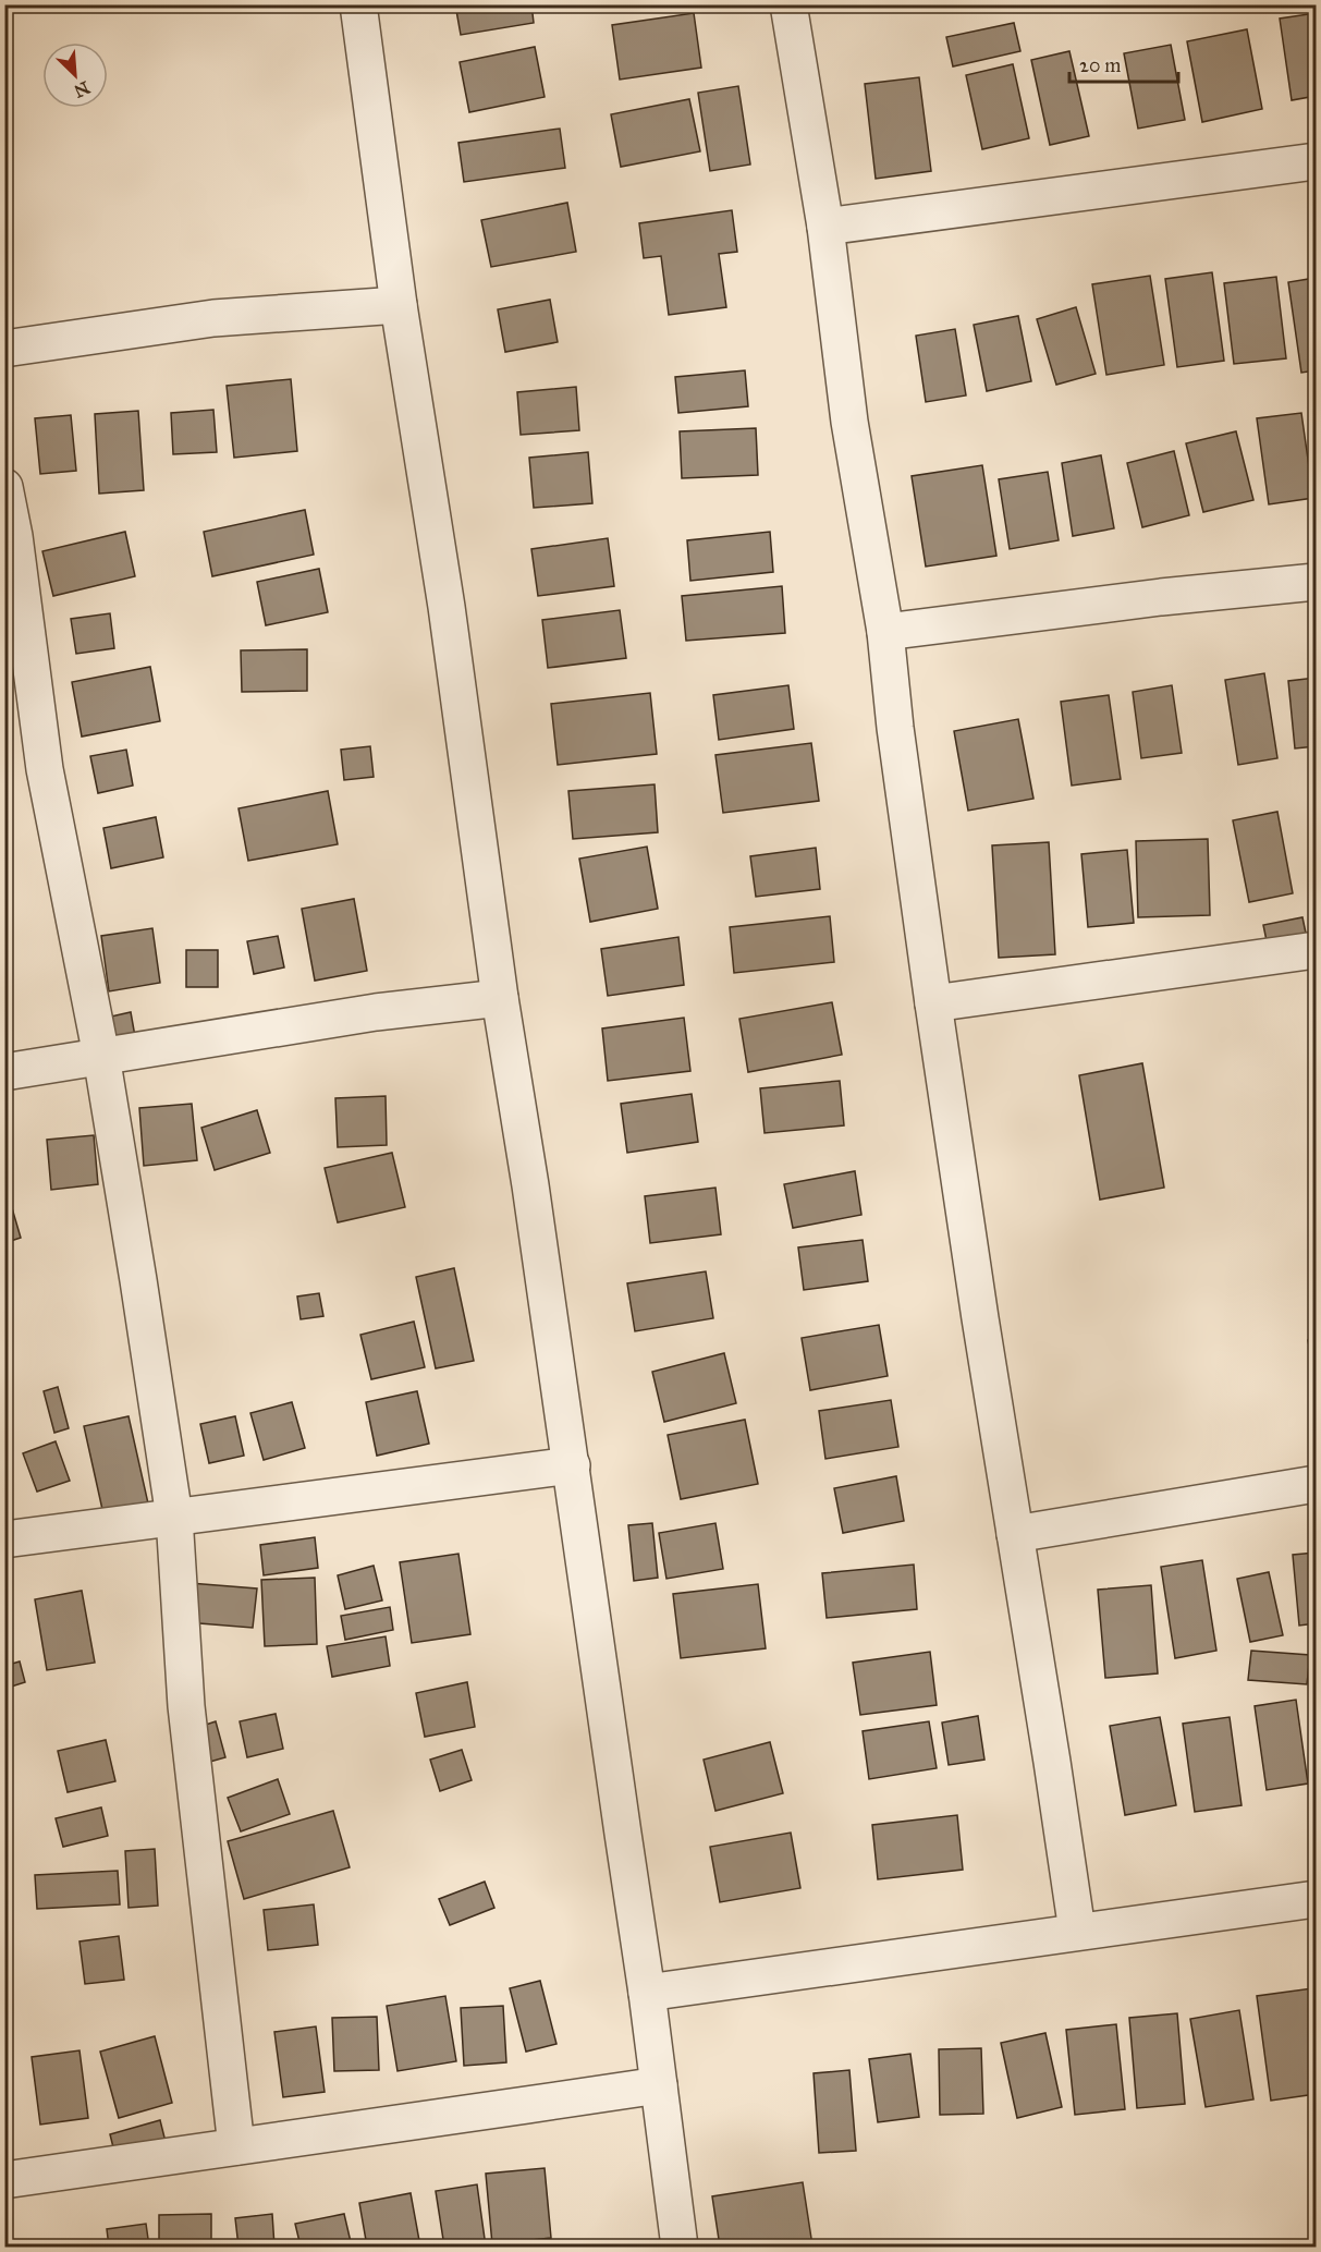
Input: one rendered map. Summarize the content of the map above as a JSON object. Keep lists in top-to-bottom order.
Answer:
{
  "scale_bar": "20 m",
  "north": "bottom right"
}
